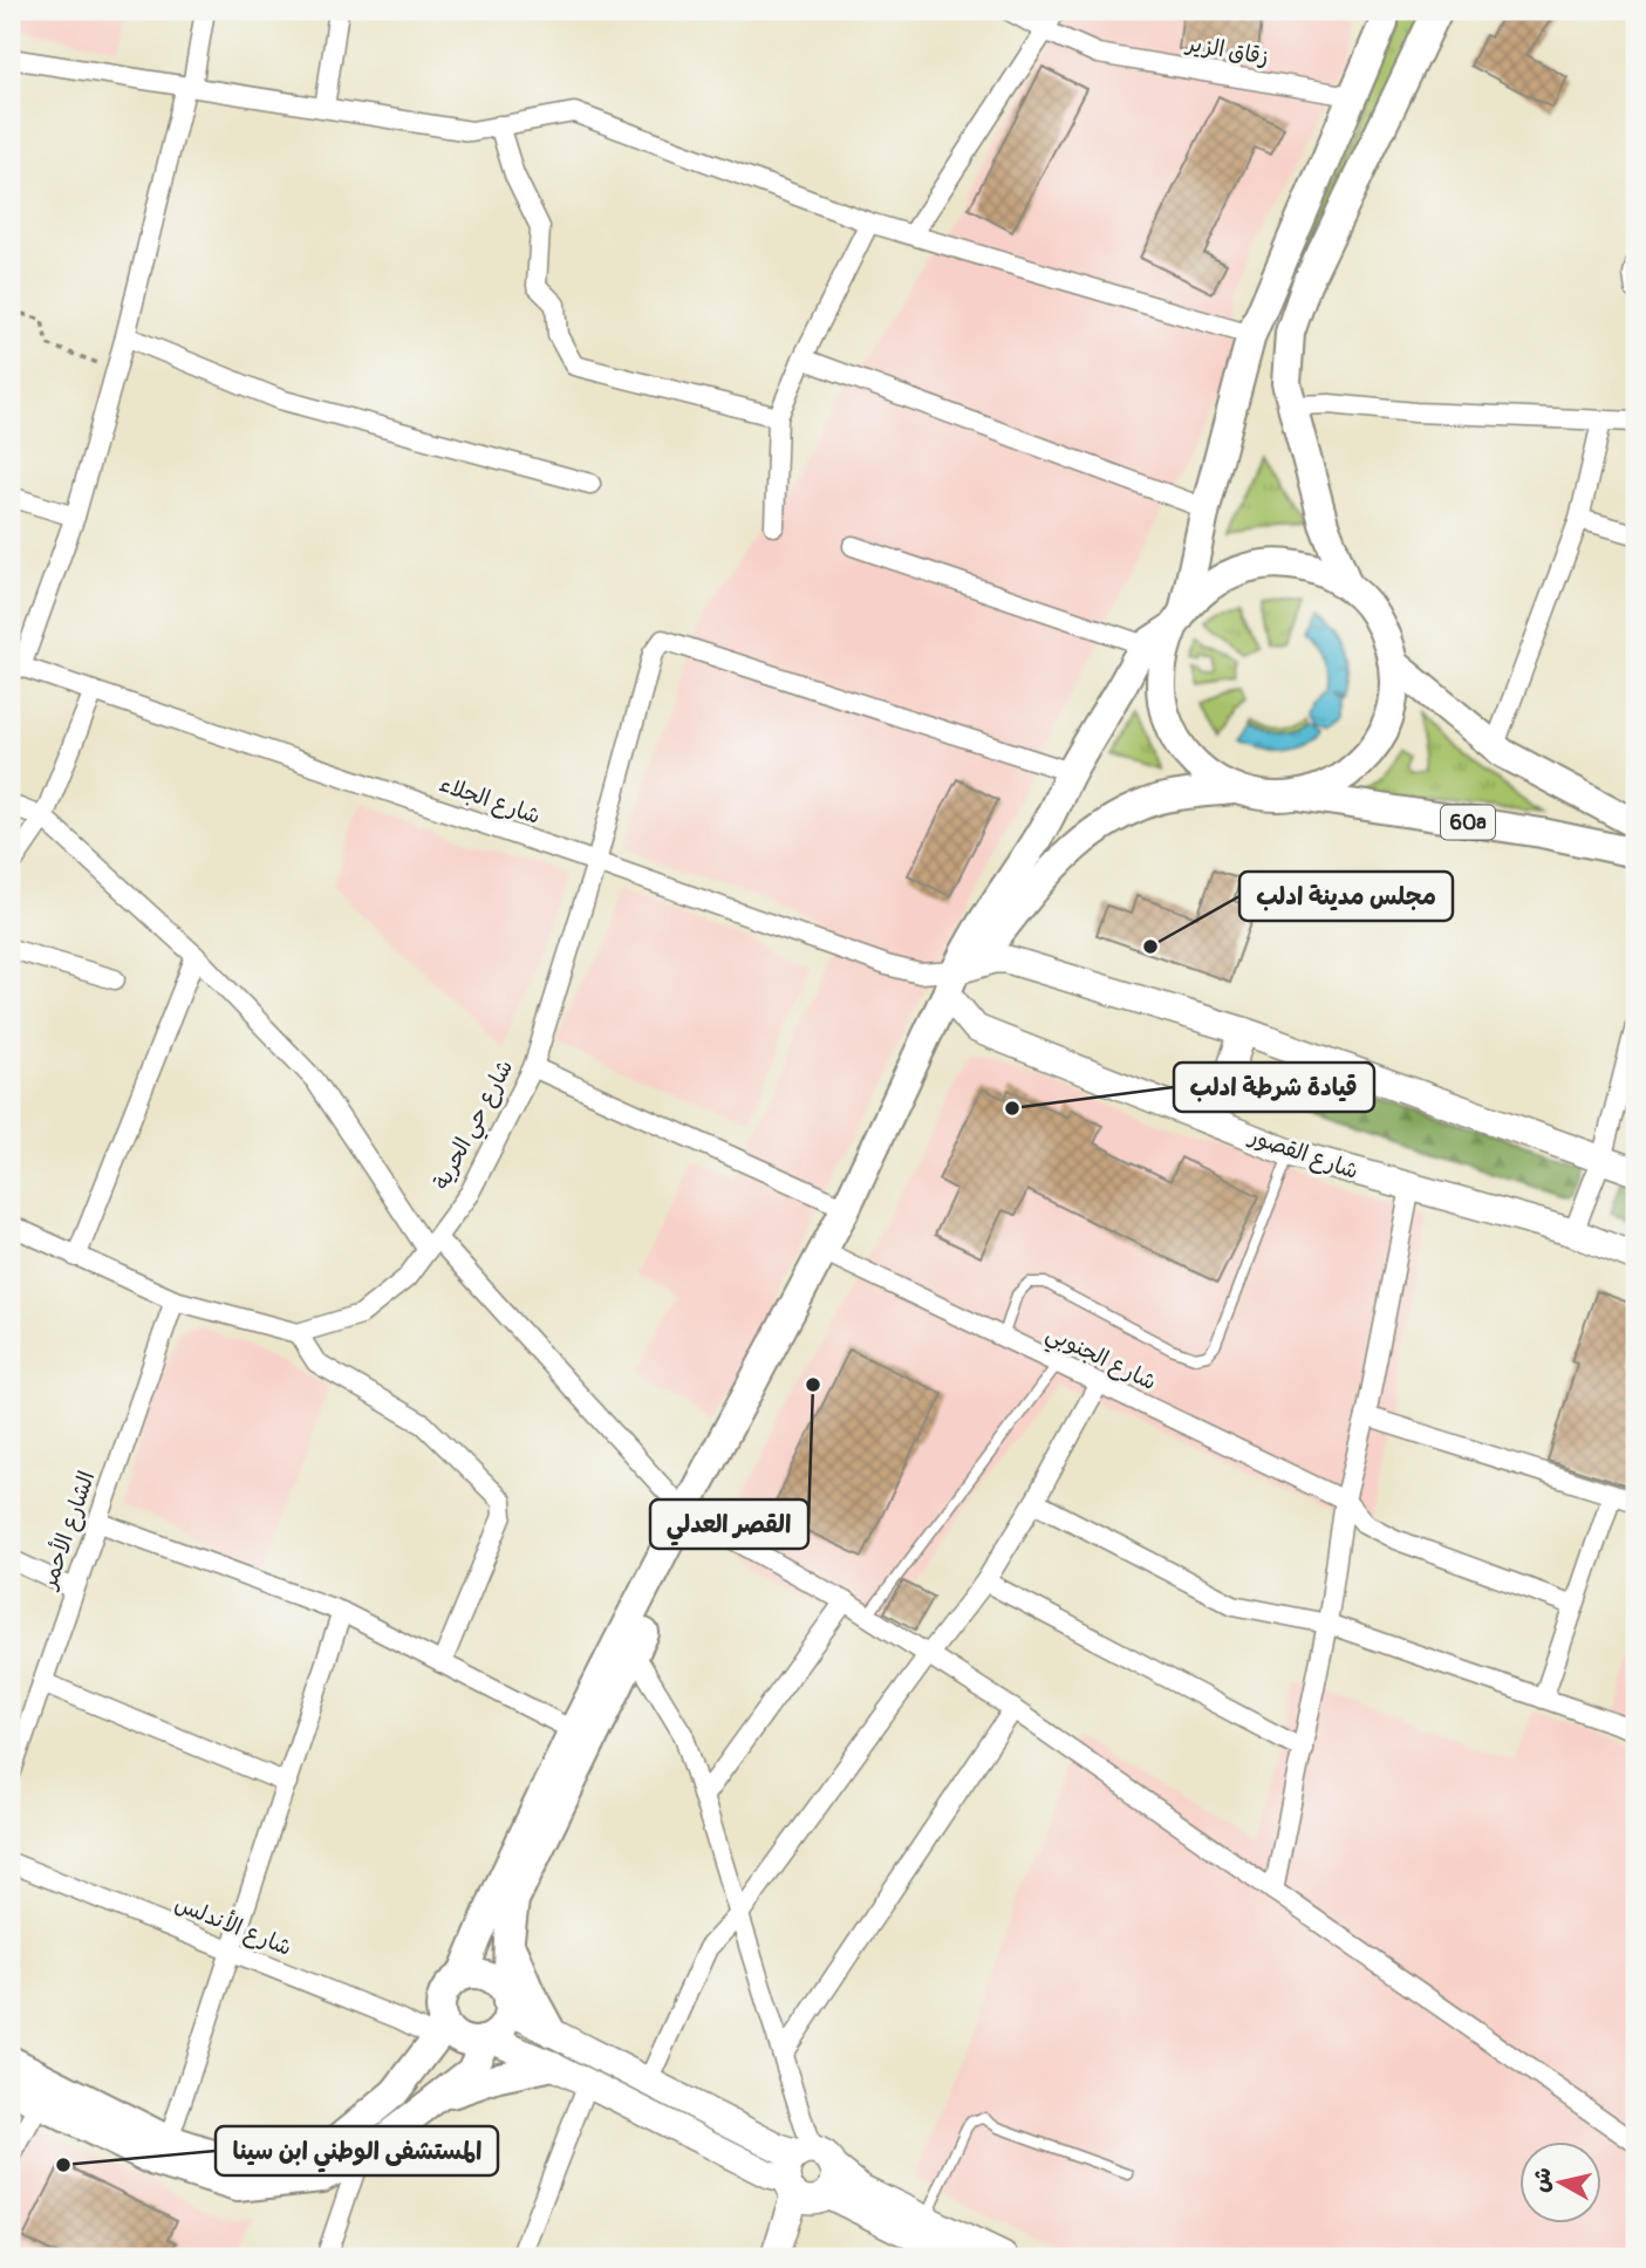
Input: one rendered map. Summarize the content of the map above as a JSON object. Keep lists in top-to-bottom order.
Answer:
{
  "streets": {
    "main road": ["60a"],
    "street": [
      "زقاق الزير",
      "شارع الجلاء",
      "شارع حي الحرية",
      "شارع القصور",
      "شارع الجنوبي",
      "الشارع الأحمر",
      "شارع الأندلس"
    ]
  },
  "crossings": [
    ["شارع الجلاء", "شارع حي الحرية"],
    ["شارع الجلاء", "شارع القصور"]
  ],
  "places": [
    "مجلس مدينة ادلب",
    "قيادة شرطة ادلب",
    "القصر العدلي",
    "المستشفى الوطني ابن سينا"
  ],
  "north": "left"
}
